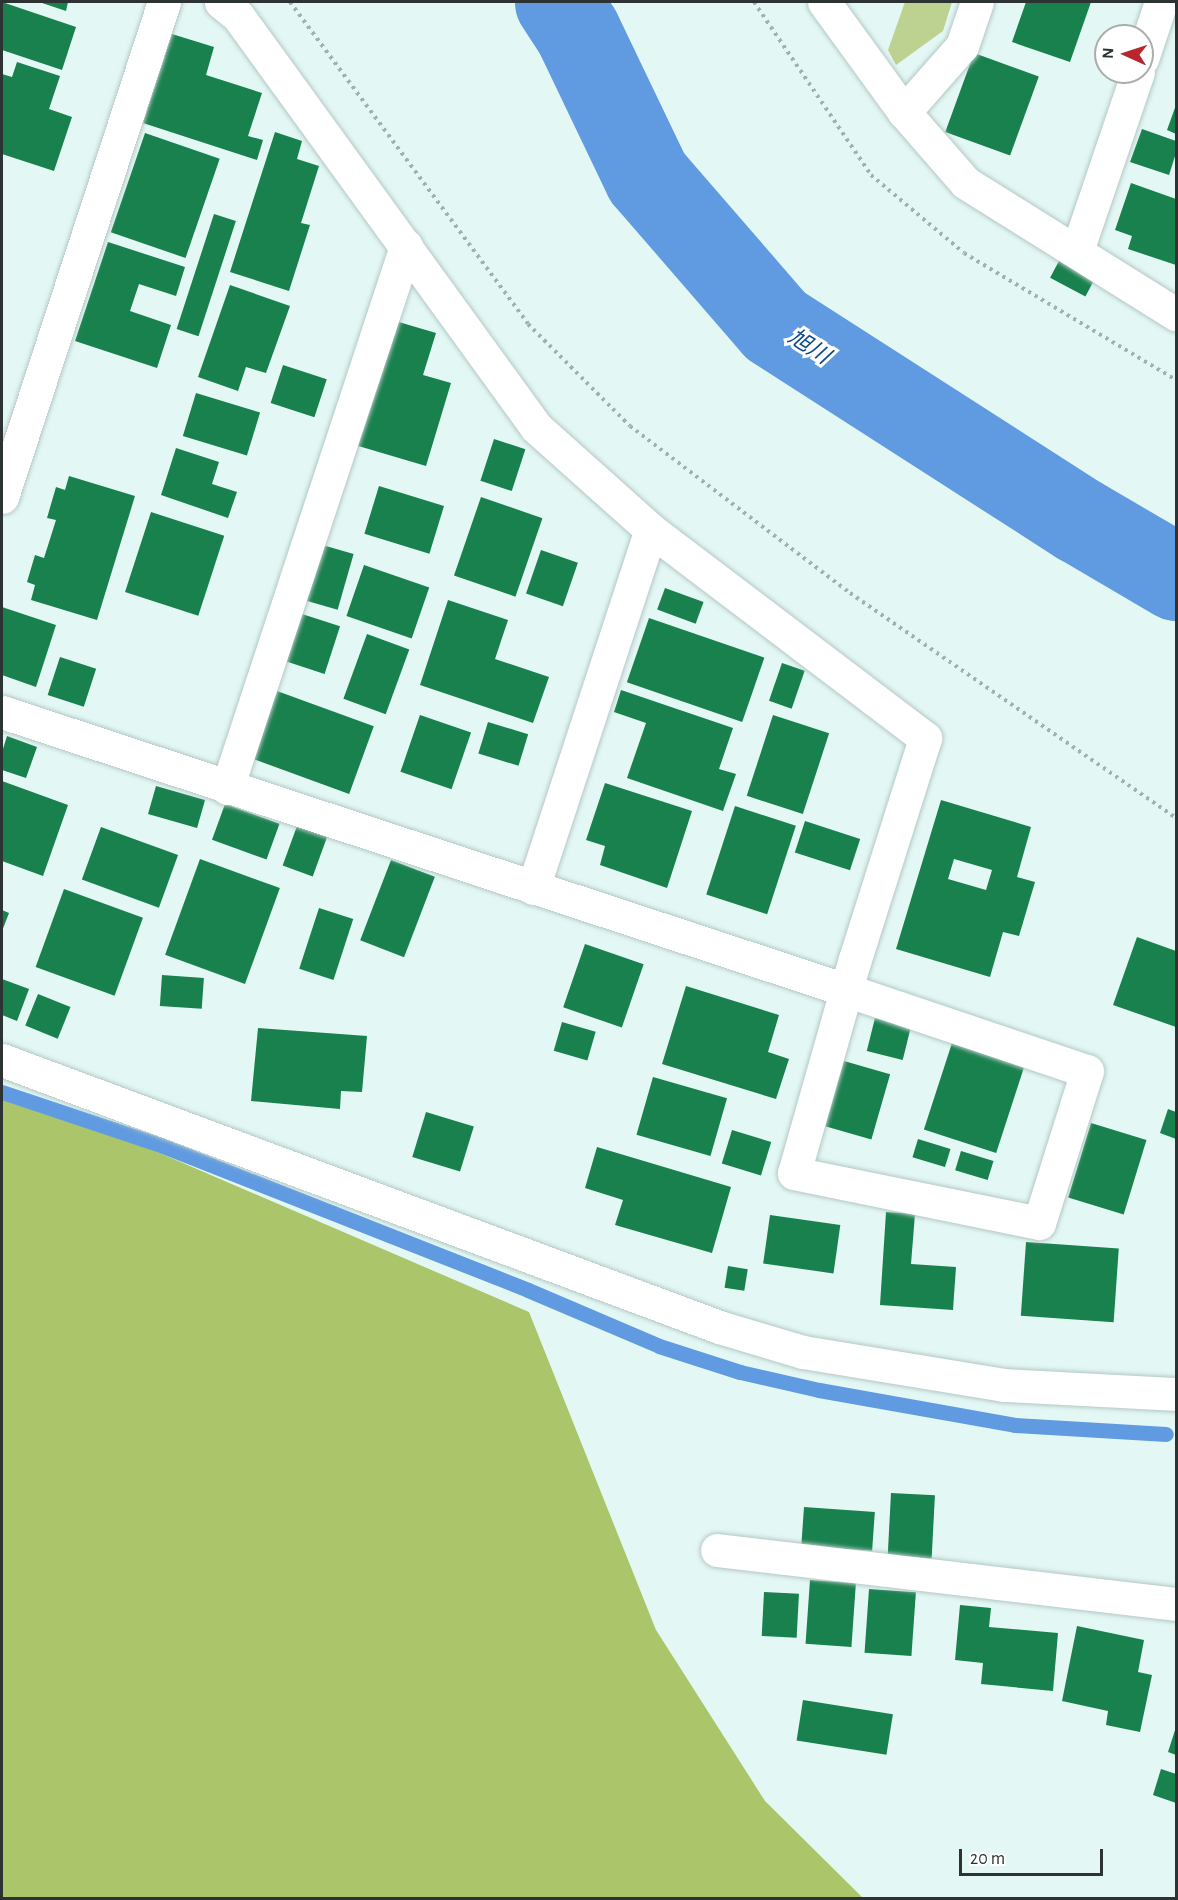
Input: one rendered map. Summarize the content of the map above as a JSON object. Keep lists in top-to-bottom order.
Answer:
{
  "water": ["旭川"],
  "scale_bar": "20 m",
  "north": "left"
}
